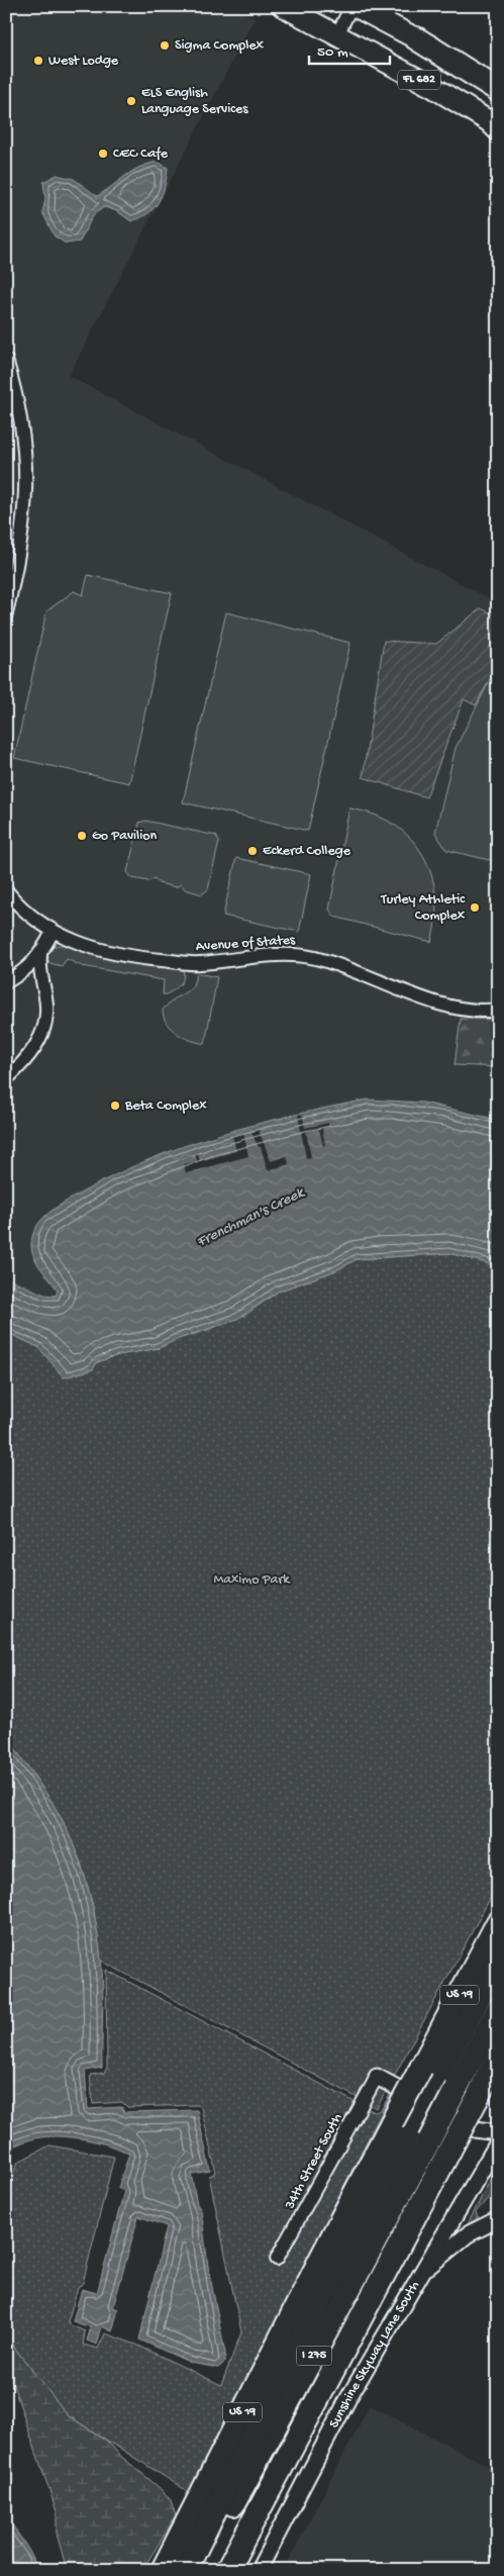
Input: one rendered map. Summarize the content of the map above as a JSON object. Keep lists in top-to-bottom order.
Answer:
{
  "streets": {
    "highway": ["US 19", "I 275"],
    "main road": ["FL 682"],
    "street": ["Avenue of States", "34th Street South", "Sunshine Skyway Lane South"]
  },
  "water": ["Frenchman's Creek"],
  "parks": ["Maximo Park"],
  "places": [
    "Sigma Complex",
    "West Lodge",
    "ELS English Language Services",
    "CEC Cafe",
    "Go Pavilion",
    "Eckerd College",
    "Turley Athletic Complex",
    "Beta Complex"
  ],
  "scale_bar": "50 m"
}
